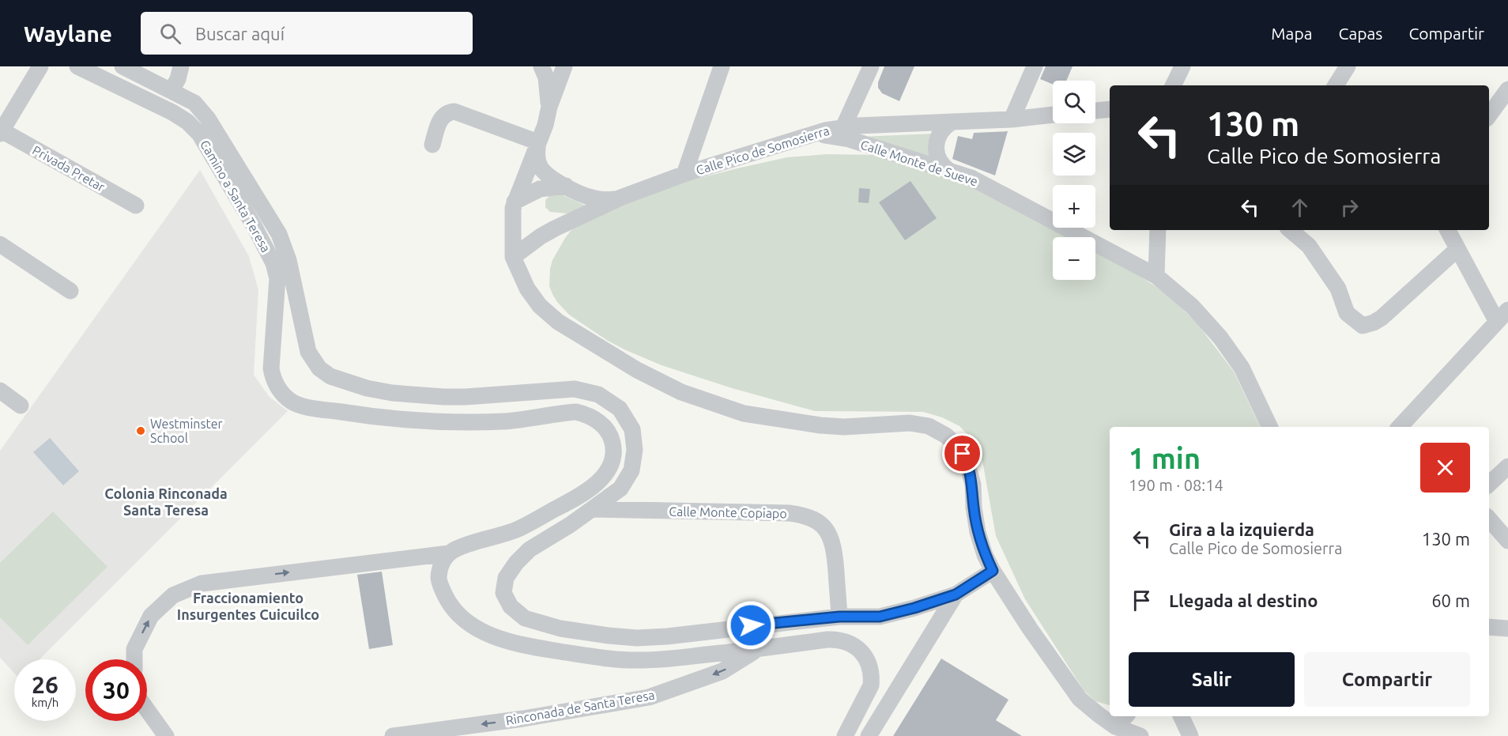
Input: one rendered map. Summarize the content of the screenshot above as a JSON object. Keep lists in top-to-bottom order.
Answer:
{
  "streets": {
    "street": [
      "Calle Pico de Somosierra",
      "Calle Monte de Sueve",
      "Privada Pretar",
      "Camino a Santa Teresa",
      "Calle Monte Copiapo",
      "Rinconada de Santa Teresa"
    ]
  },
  "crossings": [
    ["Calle Pico de Somosierra", "Calle Monte de Sueve"],
    ["Camino a Santa Teresa", "Calle Monte Copiapo"]
  ],
  "one_way": ["Rinconada de Santa Teresa"],
  "districts": ["Colonia Rinconada Santa Teresa", "Fraccionamiento Insurgentes Cuicuilco"],
  "places": ["Westminster School"],
  "page": {
    "header": "Waylane",
    "search": "Buscar aquí",
    "nav": ["Mapa", "Capas", "Compartir"],
    "map_buttons": ["+", "−"],
    "turn": ["130 m", "Calle Pico de Somosierra"],
    "heading": ["1 min", "190 m · 08:14"],
    "list": [
      {
        "name": "Gira a la izquierda",
        "note": "Calle Pico de Somosierra",
        "value": "130 m"
      },
      {
        "name": "Llegada al destino",
        "value": "60 m"
      }
    ],
    "buttons": ["Salir", "Compartir"],
    "speed": "26 km/h",
    "limit": "30"
  }
}
